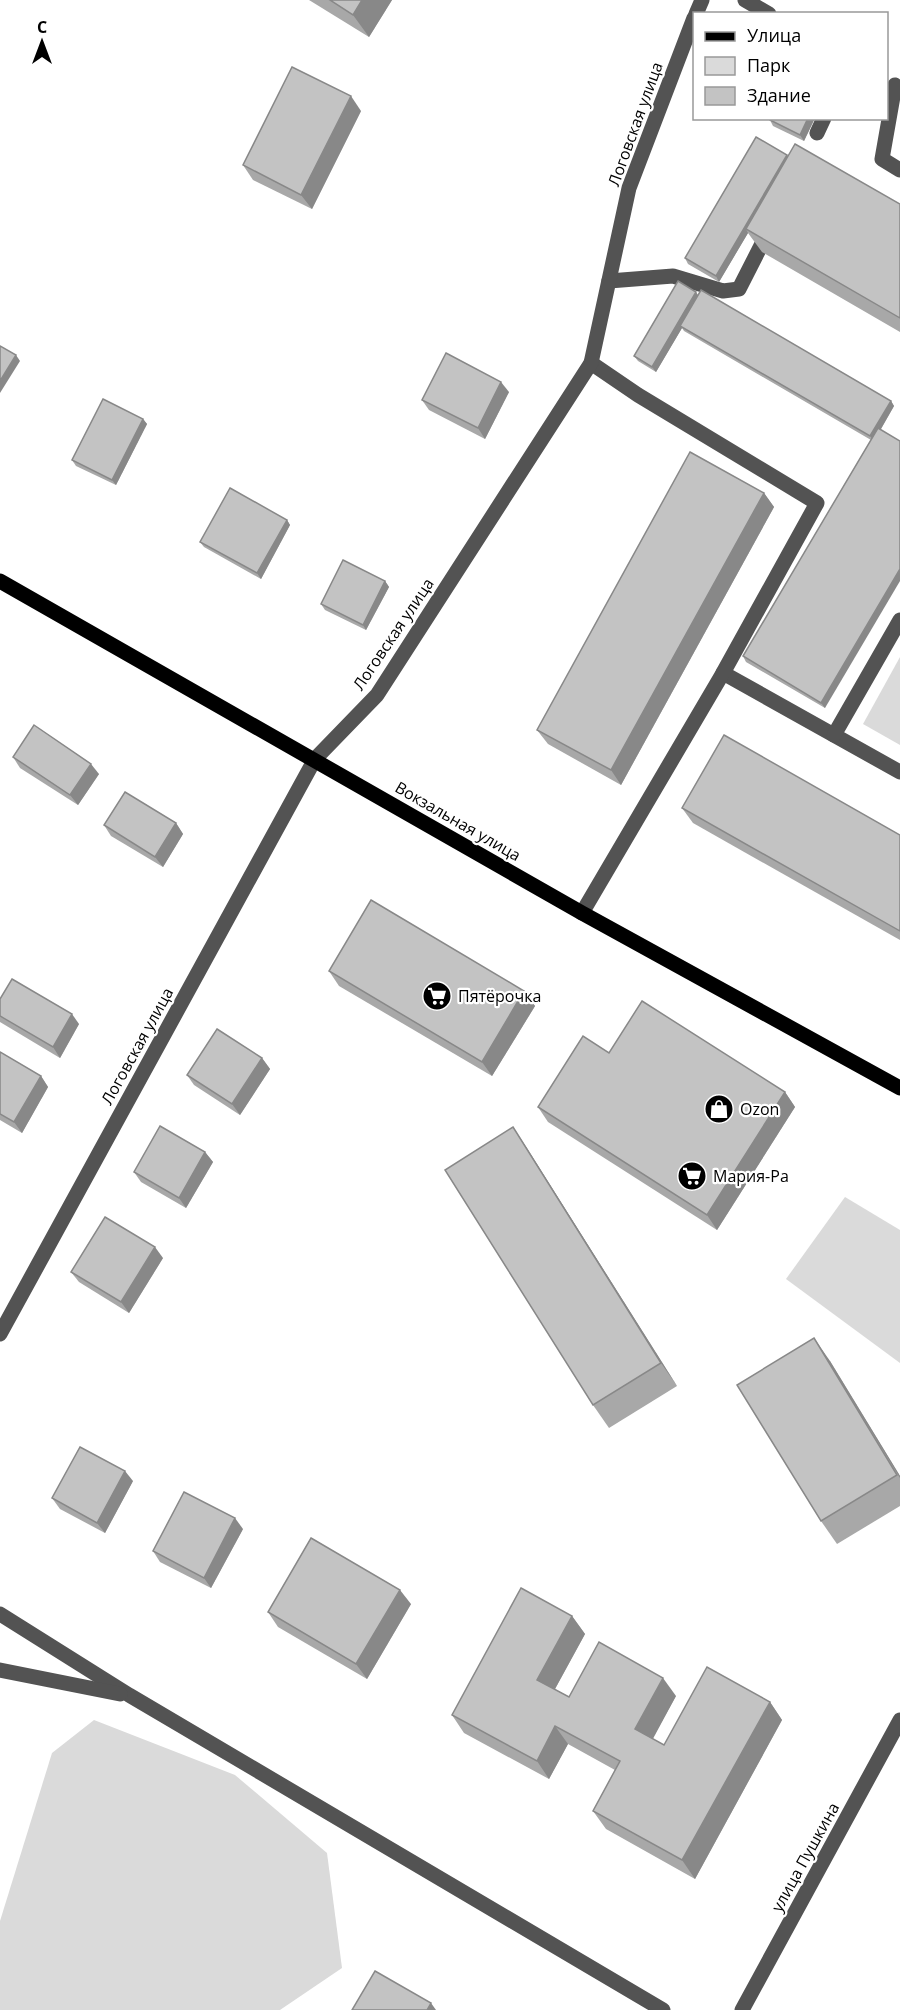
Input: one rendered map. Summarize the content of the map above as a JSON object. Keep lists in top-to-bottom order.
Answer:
{
  "streets": {
    "main road": ["Вокзальная улица"],
    "street": ["Логовская улица", "улица Пушкина"]
  },
  "crossings": [
    ["Логовская улица", "Вокзальная улица"]
  ],
  "places": {
    "supermarket": ["Пятёрочка", "Мария-Ра"],
    "shop": ["Ozon"]
  },
  "legend": ["Улица", "Парк", "Здание"],
  "north": "top"
}
